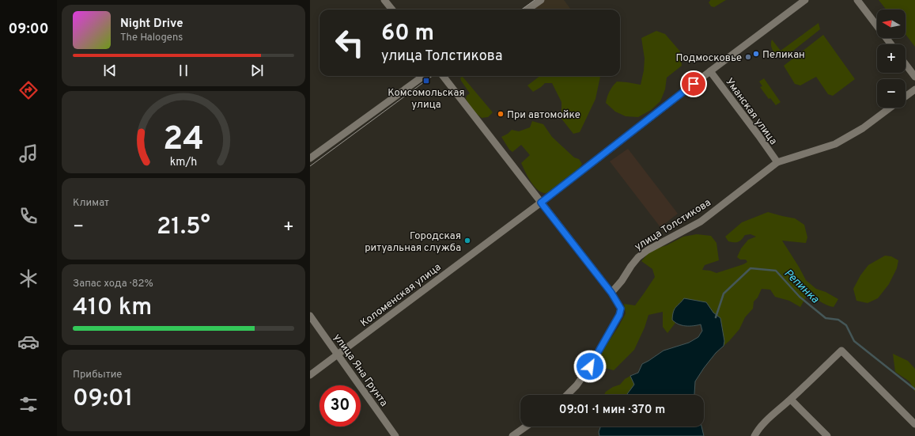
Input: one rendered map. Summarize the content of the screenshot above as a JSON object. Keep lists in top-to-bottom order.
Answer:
{
  "streets": {
    "street": [
      "Уманская улица",
      "улица Толстикова",
      "Коломенская улица",
      "улица Яна Грунта"
    ]
  },
  "crossings": [
    ["Уманская улица", "улица Толстикова"],
    ["Уманская улица", "Коломенская улица"],
    ["Коломенская улица", "улица Яна Грунта"]
  ],
  "water": ["Репинка"],
  "places": {
    "other": [
      "Пеликан",
      "Подмосковье",
      "При автомойке",
      "Городская ритуальная служба"
    ],
    "transit": ["Комсомольская улица"]
  },
  "north": "left",
  "page": {
    "tabs": "09:00",
    "map_buttons": ["+", "−"],
    "turn": ["60 m", "улица Толстикова"],
    "song": ["Night Drive", "The Halogens"],
    "tile": [
      "Климат",
      ["Запас хода · 82%", "410 km"],
      ["Прибытие", "09:01"]
    ],
    "heat": ["−", "21.5°", "+"],
    "limit": "30",
    "trip": "09:01 · 1 мин · 370 m",
    "gauge": ["24", "km/h"]
  }
}
